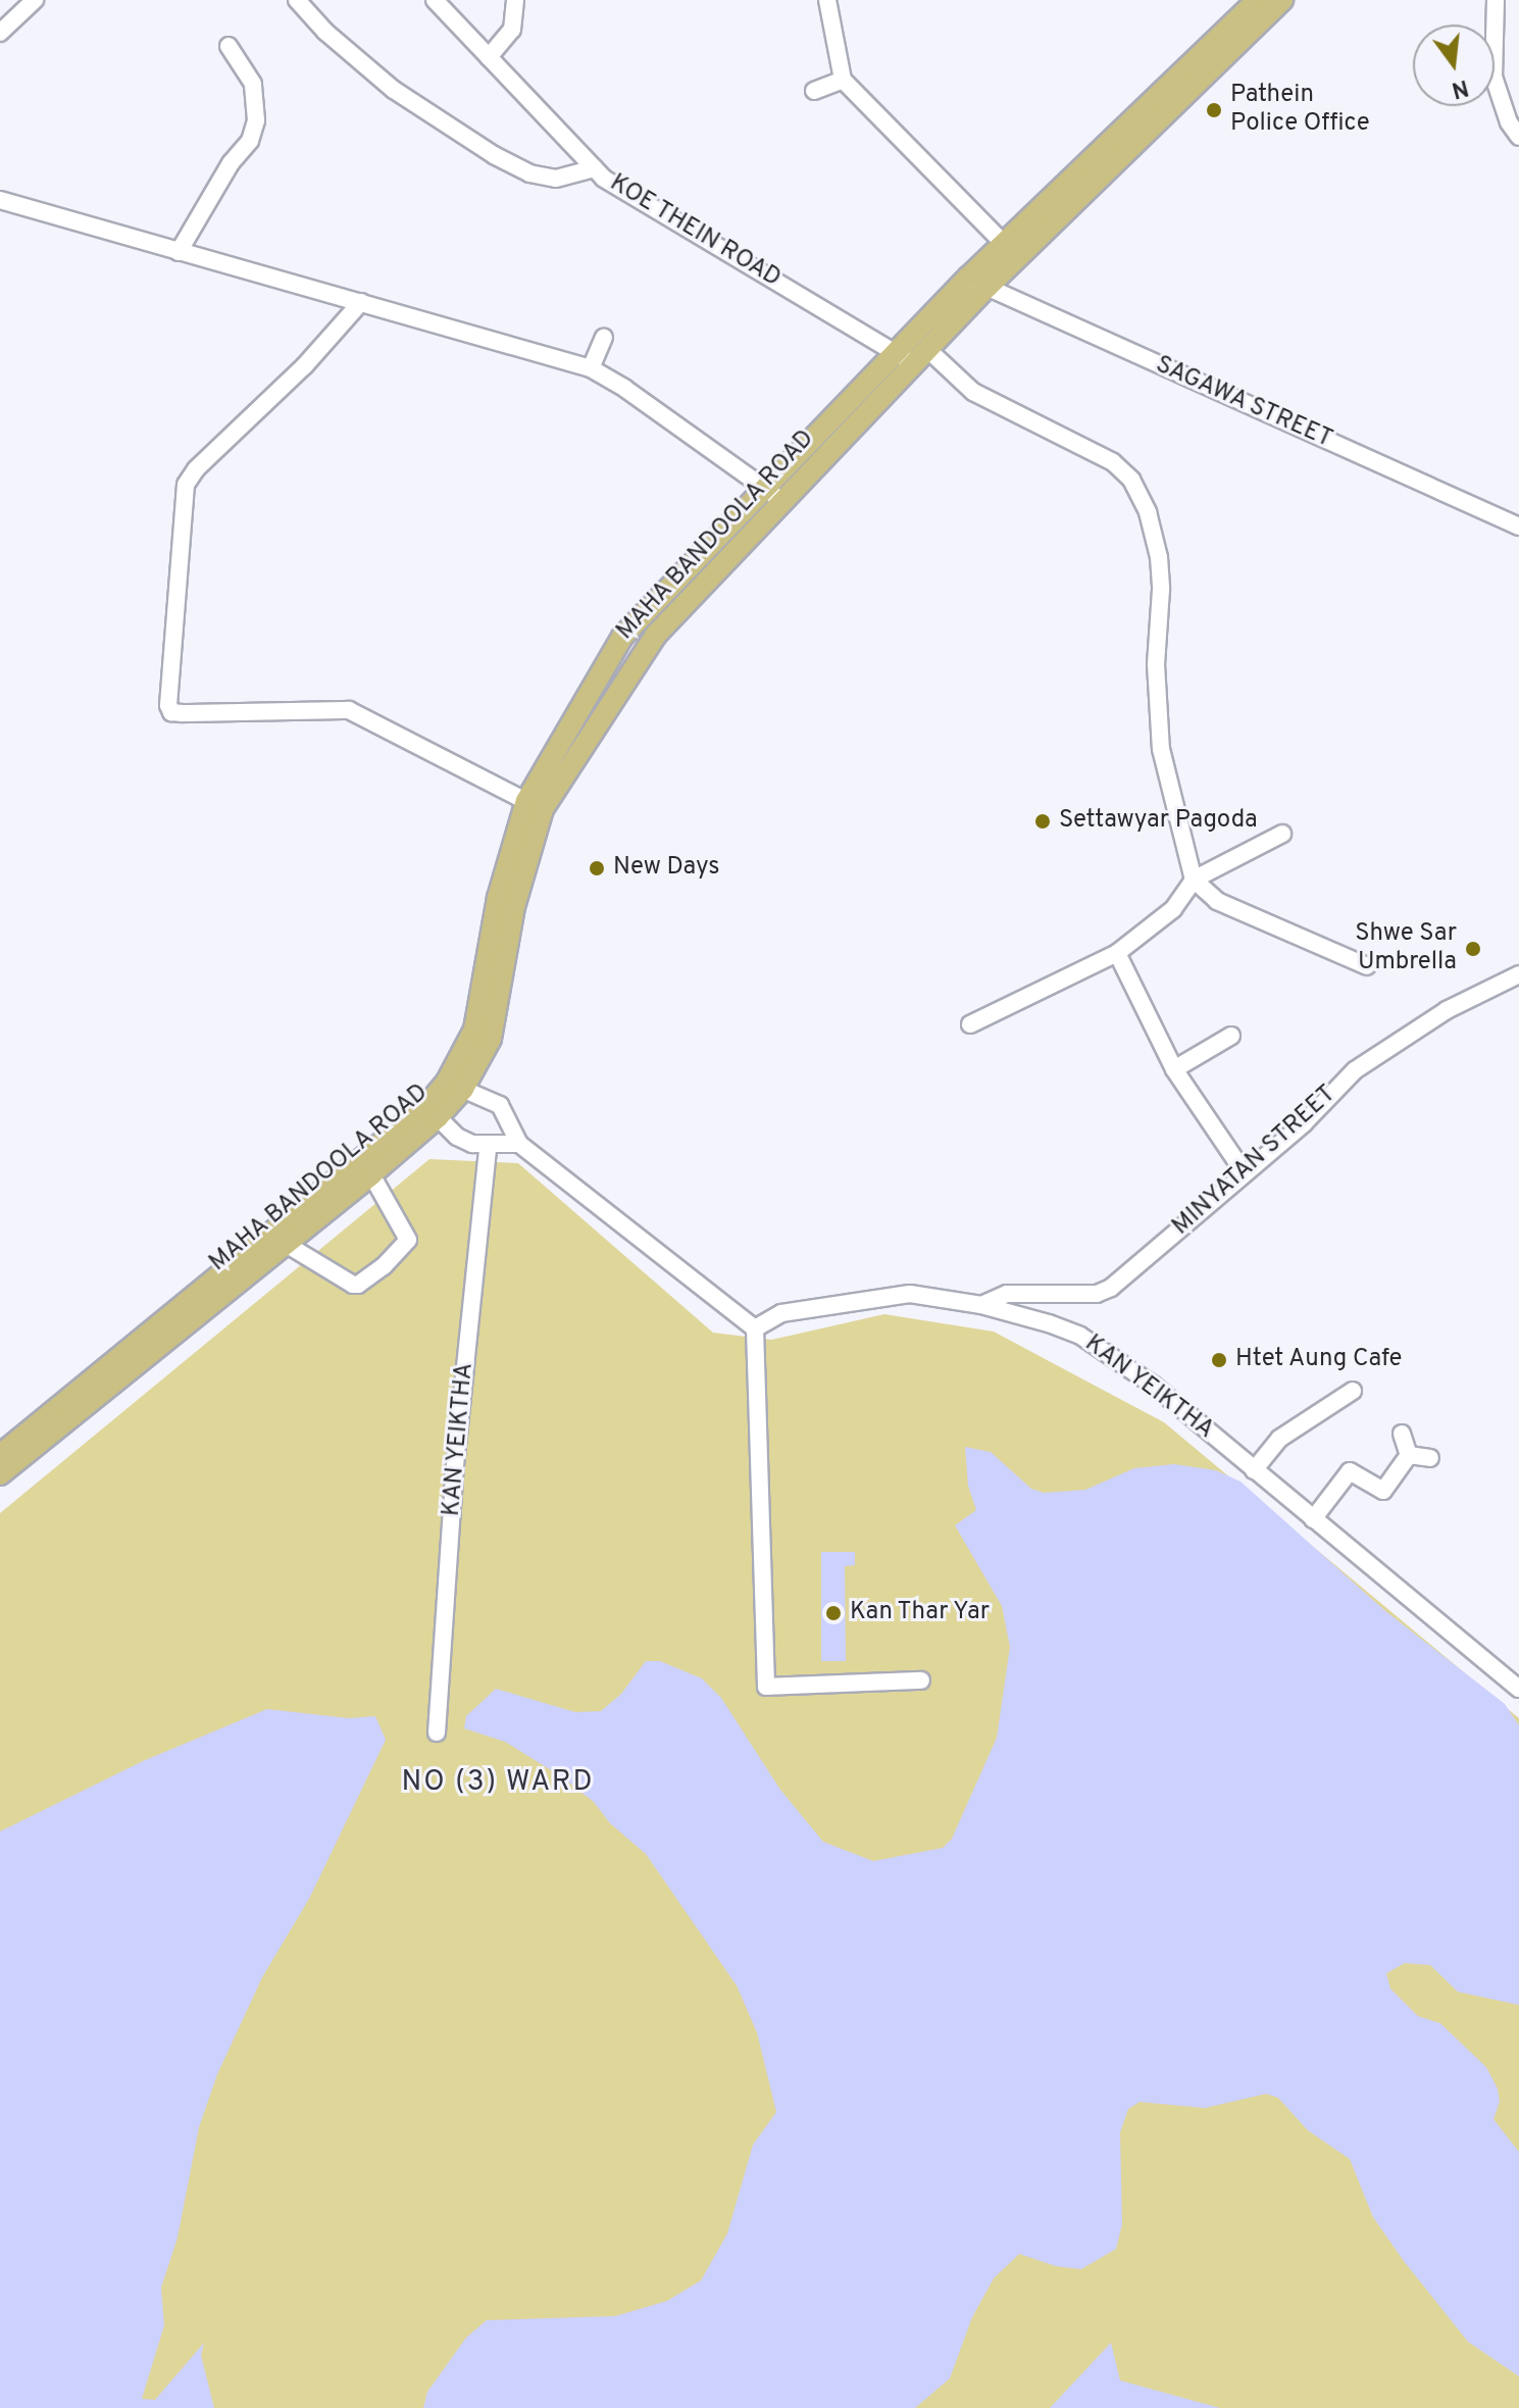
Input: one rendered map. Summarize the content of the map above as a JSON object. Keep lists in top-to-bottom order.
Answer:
{
  "streets": {
    "main road": ["MAHA BANDOOLA ROAD"],
    "street": [
      "KOE THEIN ROAD",
      "SAGAWA STREET",
      "MINYATAN STREET",
      "KAN YEIKTHA"
    ]
  },
  "crossings": [
    ["KOE THEIN ROAD", "MAHA BANDOOLA ROAD"],
    ["SAGAWA STREET", "MAHA BANDOOLA ROAD"],
    ["MINYATAN STREET", "KAN YEIKTHA"]
  ],
  "districts": ["NO (3) WARD"],
  "places": [
    "Pathein Police Office",
    "Settawyar Pagoda",
    "New Days",
    "Shwe Sar Umbrella",
    "Htet Aung Cafe",
    "Kan Thar Yar"
  ],
  "north": "bottom"
}
